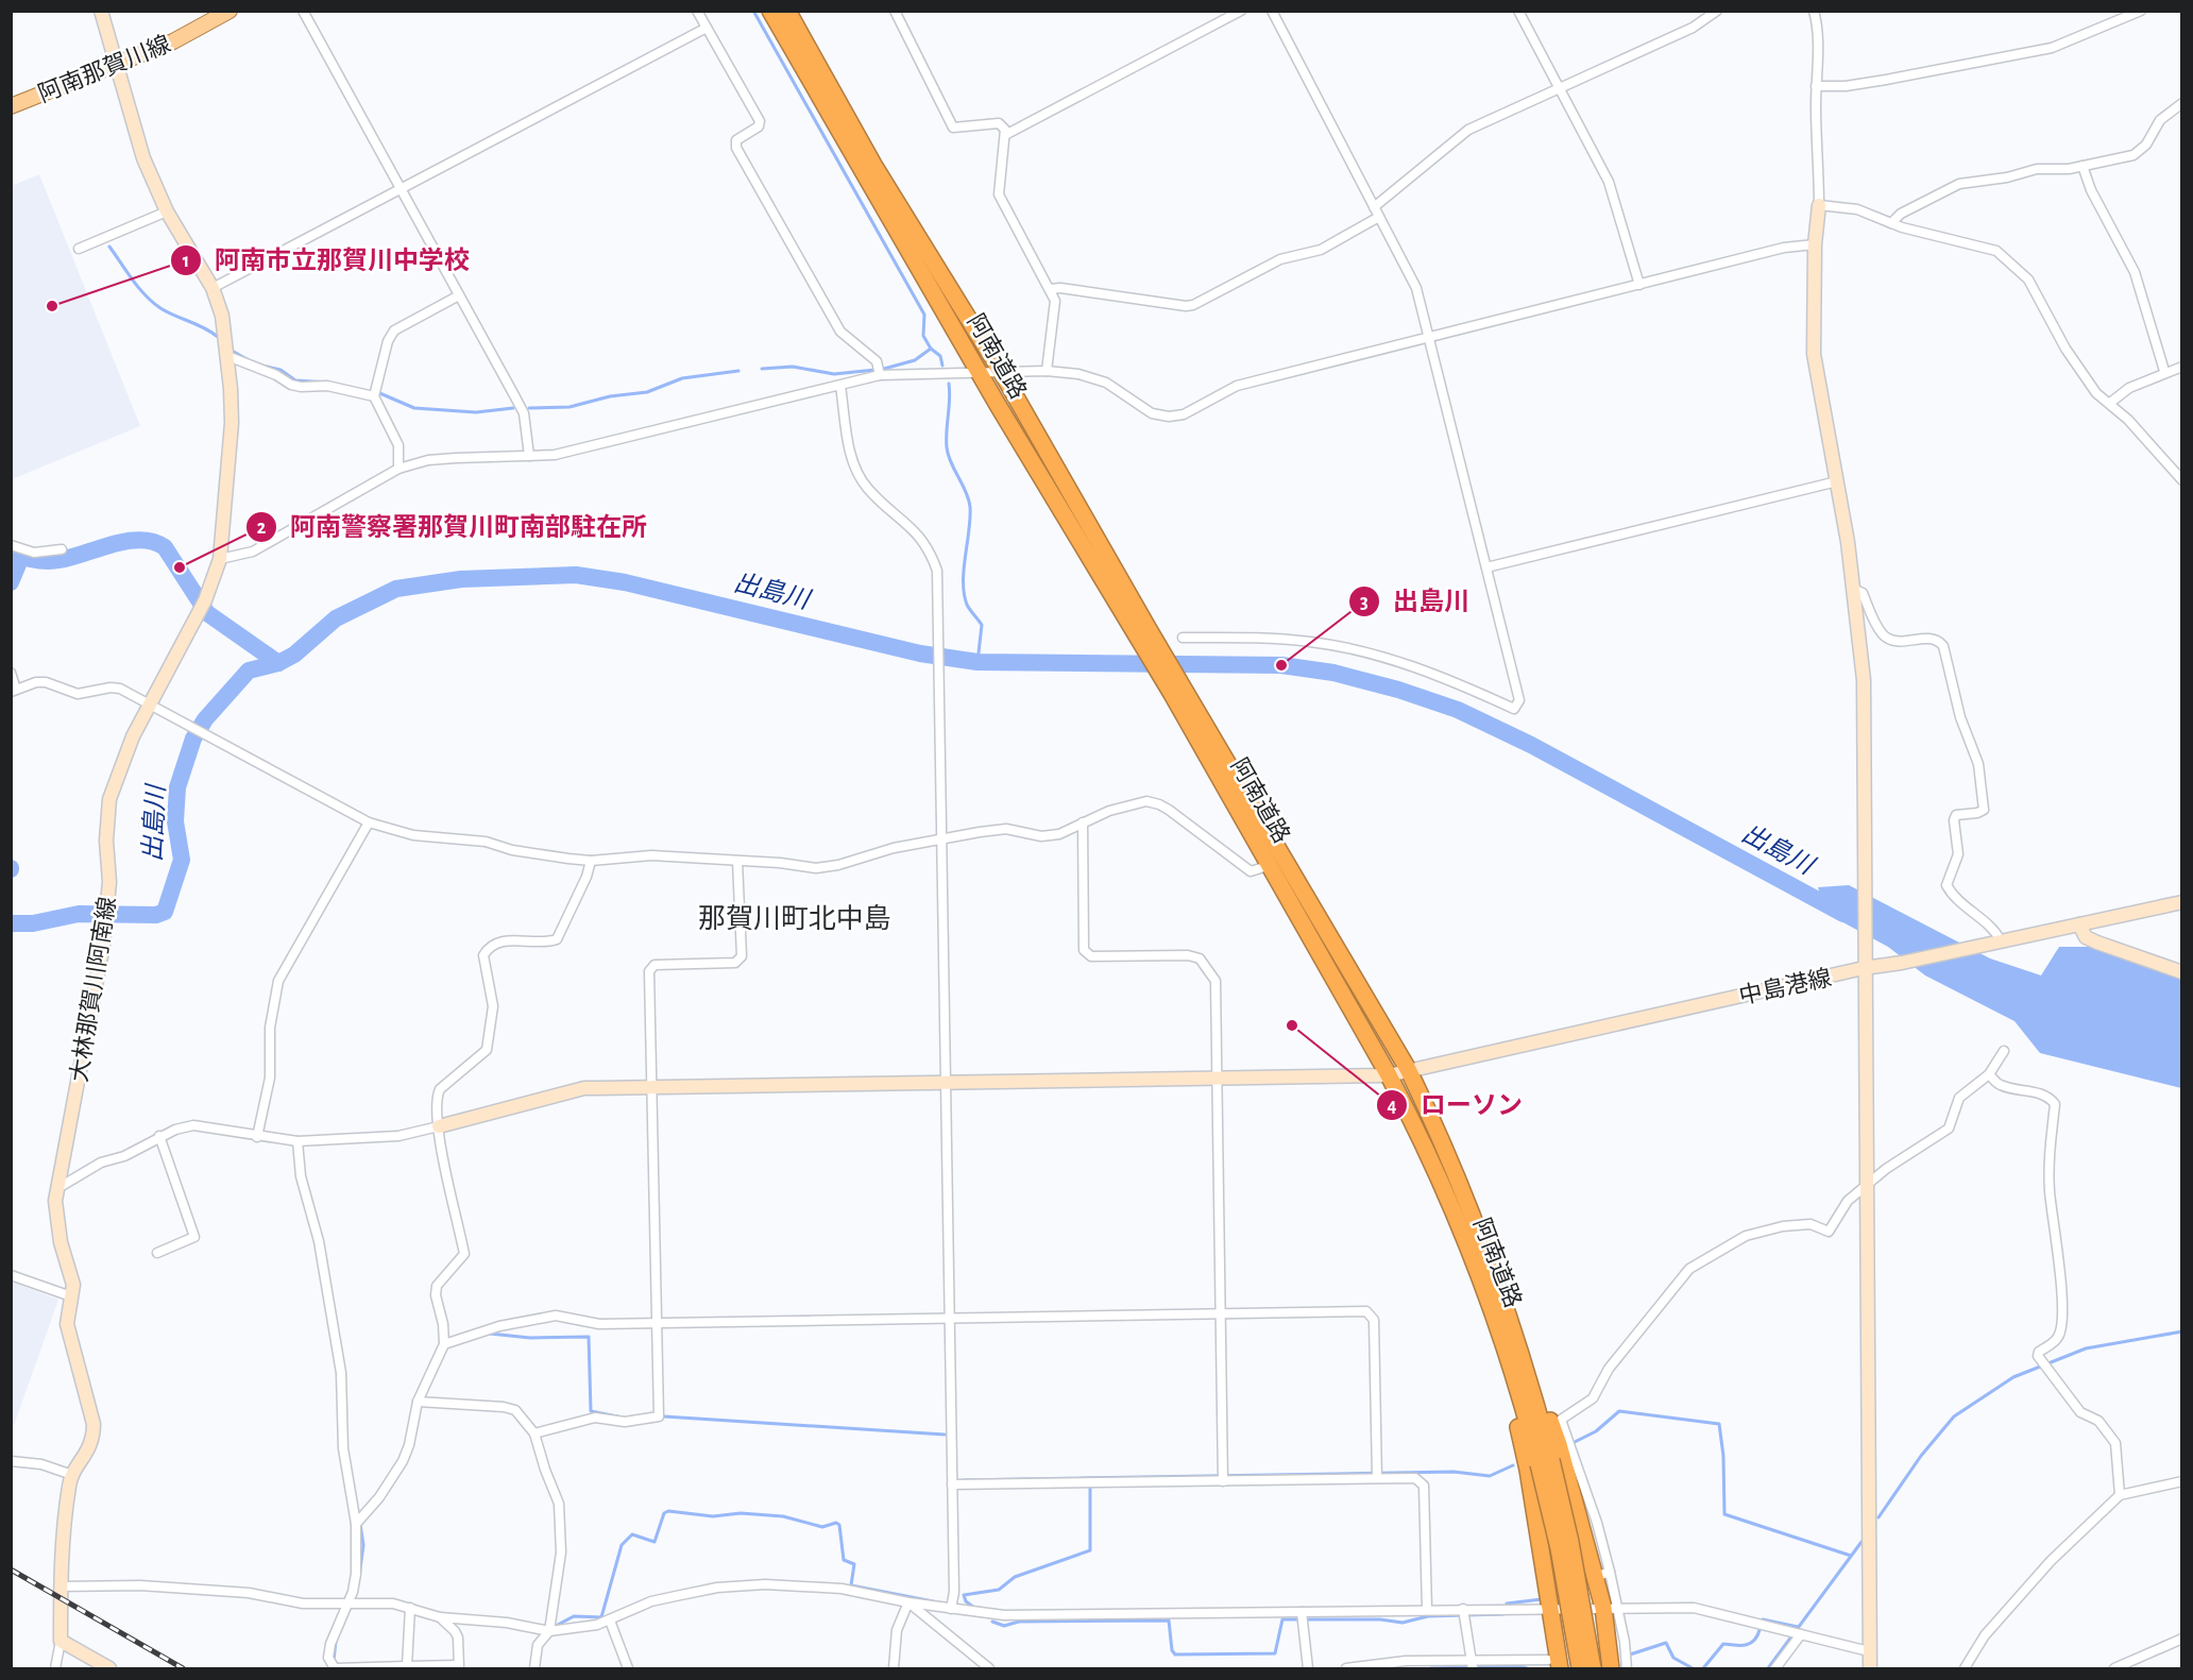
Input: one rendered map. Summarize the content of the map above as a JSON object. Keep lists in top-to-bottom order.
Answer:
{
  "streets": {
    "highway": ["阿南道路"],
    "main road": ["阿南那賀川線", "中島港線", "大林那賀川阿南線"]
  },
  "crossings": [
    ["阿南那賀川線", "大林那賀川阿南線"],
    ["阿南道路", "中島港線"]
  ],
  "districts": ["那賀川町北中島"],
  "water": ["出島川"],
  "places": [
    "阿南市立那賀川中学校",
    "阿南警察署那賀川町南部駐在所",
    "出島川",
    "ローソン"
  ]
}
